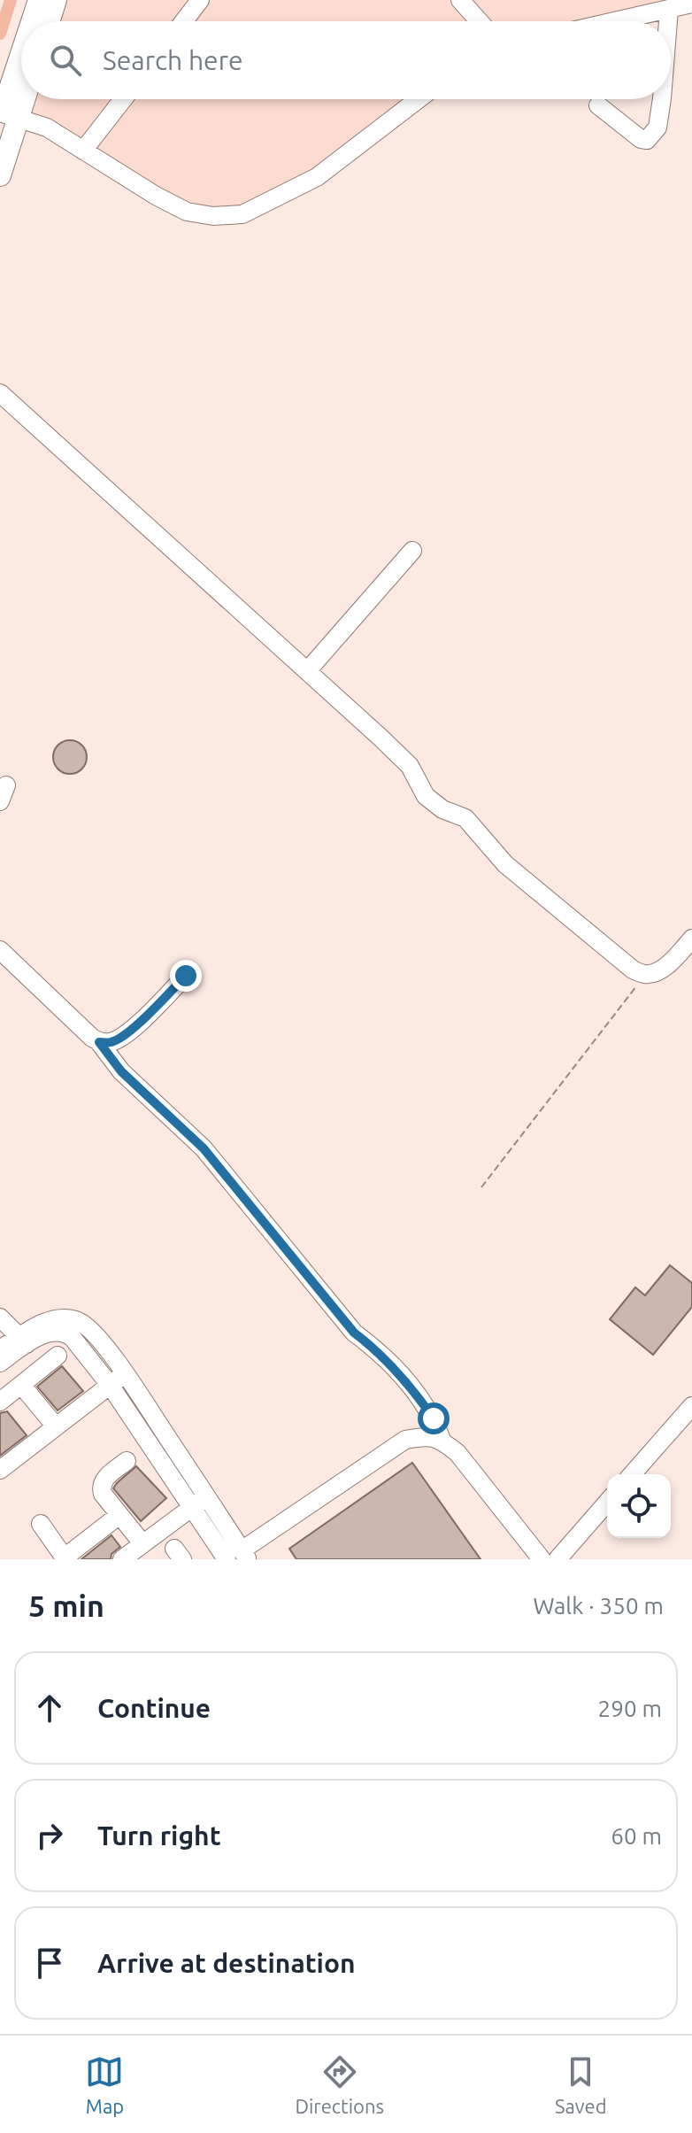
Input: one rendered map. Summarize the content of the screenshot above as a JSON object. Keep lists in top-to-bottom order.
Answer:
{
  "page": {
    "search": "Search here",
    "heading": ["5 min", "Walk · 350 m"],
    "list": [
      ["Continue", "290 m"],
      ["Turn right", "60 m"],
      "Arrive at destination"
    ],
    "nav": ["Map", "Directions", "Saved"]
  }
}
